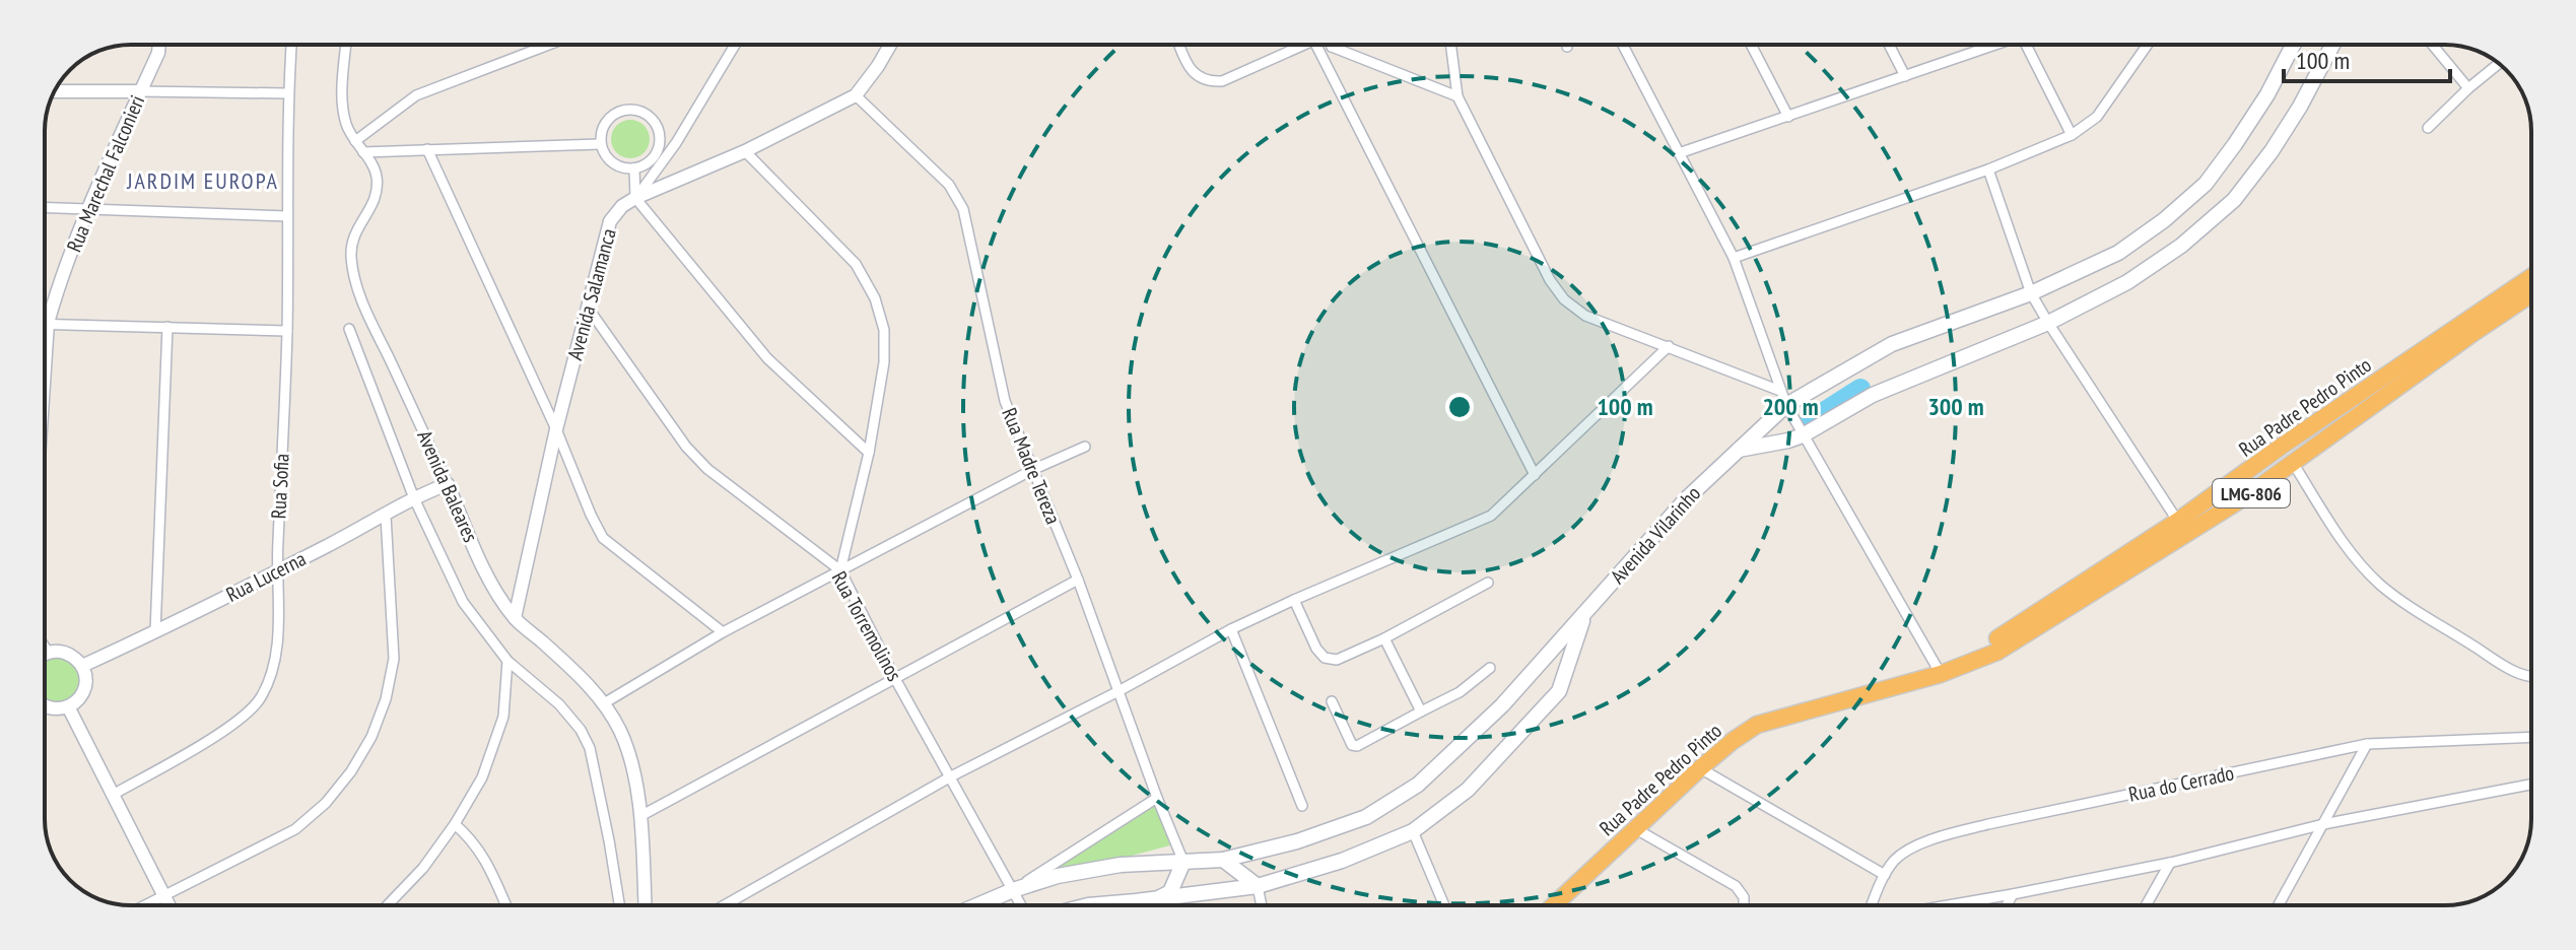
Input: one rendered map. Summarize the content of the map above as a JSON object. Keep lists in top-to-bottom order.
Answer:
{
  "streets": {
    "highway": ["Rua Padre Pedro Pinto", "LMG-806"],
    "main road": ["Avenida Vilarinho"],
    "street": [
      "Rua Marechal Falconieri",
      "Avenida Salamanca",
      "Rua Madre Tereza",
      "Rua Sofia",
      "Avenida Baleares",
      "Rua Lucerna",
      "Rua Torremolinos",
      "Rua do Cerrado"
    ]
  },
  "crossings": [
    ["Avenida Salamanca", "Rua Madre Tereza"],
    ["Avenida Salamanca", "Avenida Baleares"],
    ["Avenida Salamanca", "Rua Torremolinos"],
    ["Rua Madre Tereza", "Avenida Vilarinho"],
    ["Rua Sofia", "Rua Lucerna"],
    ["Avenida Baleares", "Rua Lucerna"],
    ["Avenida Vilarinho", "Rua Torremolinos"]
  ],
  "districts": ["JARDIM EUROPA"],
  "scale_bar": "100 m",
  "rings": ["100 m", "200 m", "300 m"]
}
